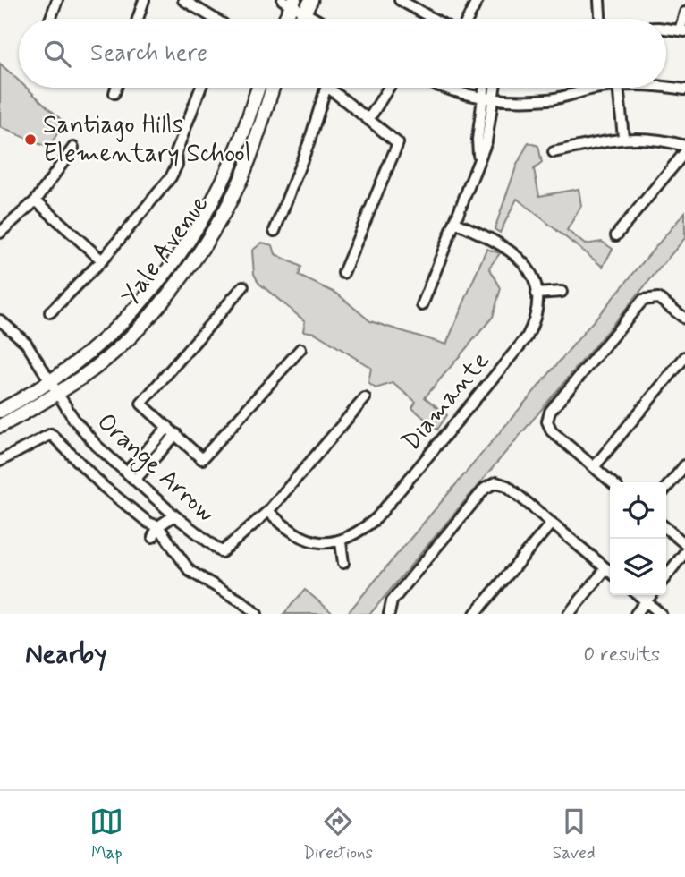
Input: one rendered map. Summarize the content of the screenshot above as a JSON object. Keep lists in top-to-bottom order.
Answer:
{
  "streets": {
    "main road": ["Yale Avenue"],
    "street": ["Diamante", "Orange Arrow"]
  },
  "crossings": [
    ["Yale Avenue", "Orange Arrow"]
  ],
  "places": ["Santiago Hills Elementary School"],
  "page": {
    "search": "Search here",
    "heading": ["Nearby", "0 results"],
    "nav": ["Map", "Directions", "Saved"]
  }
}
